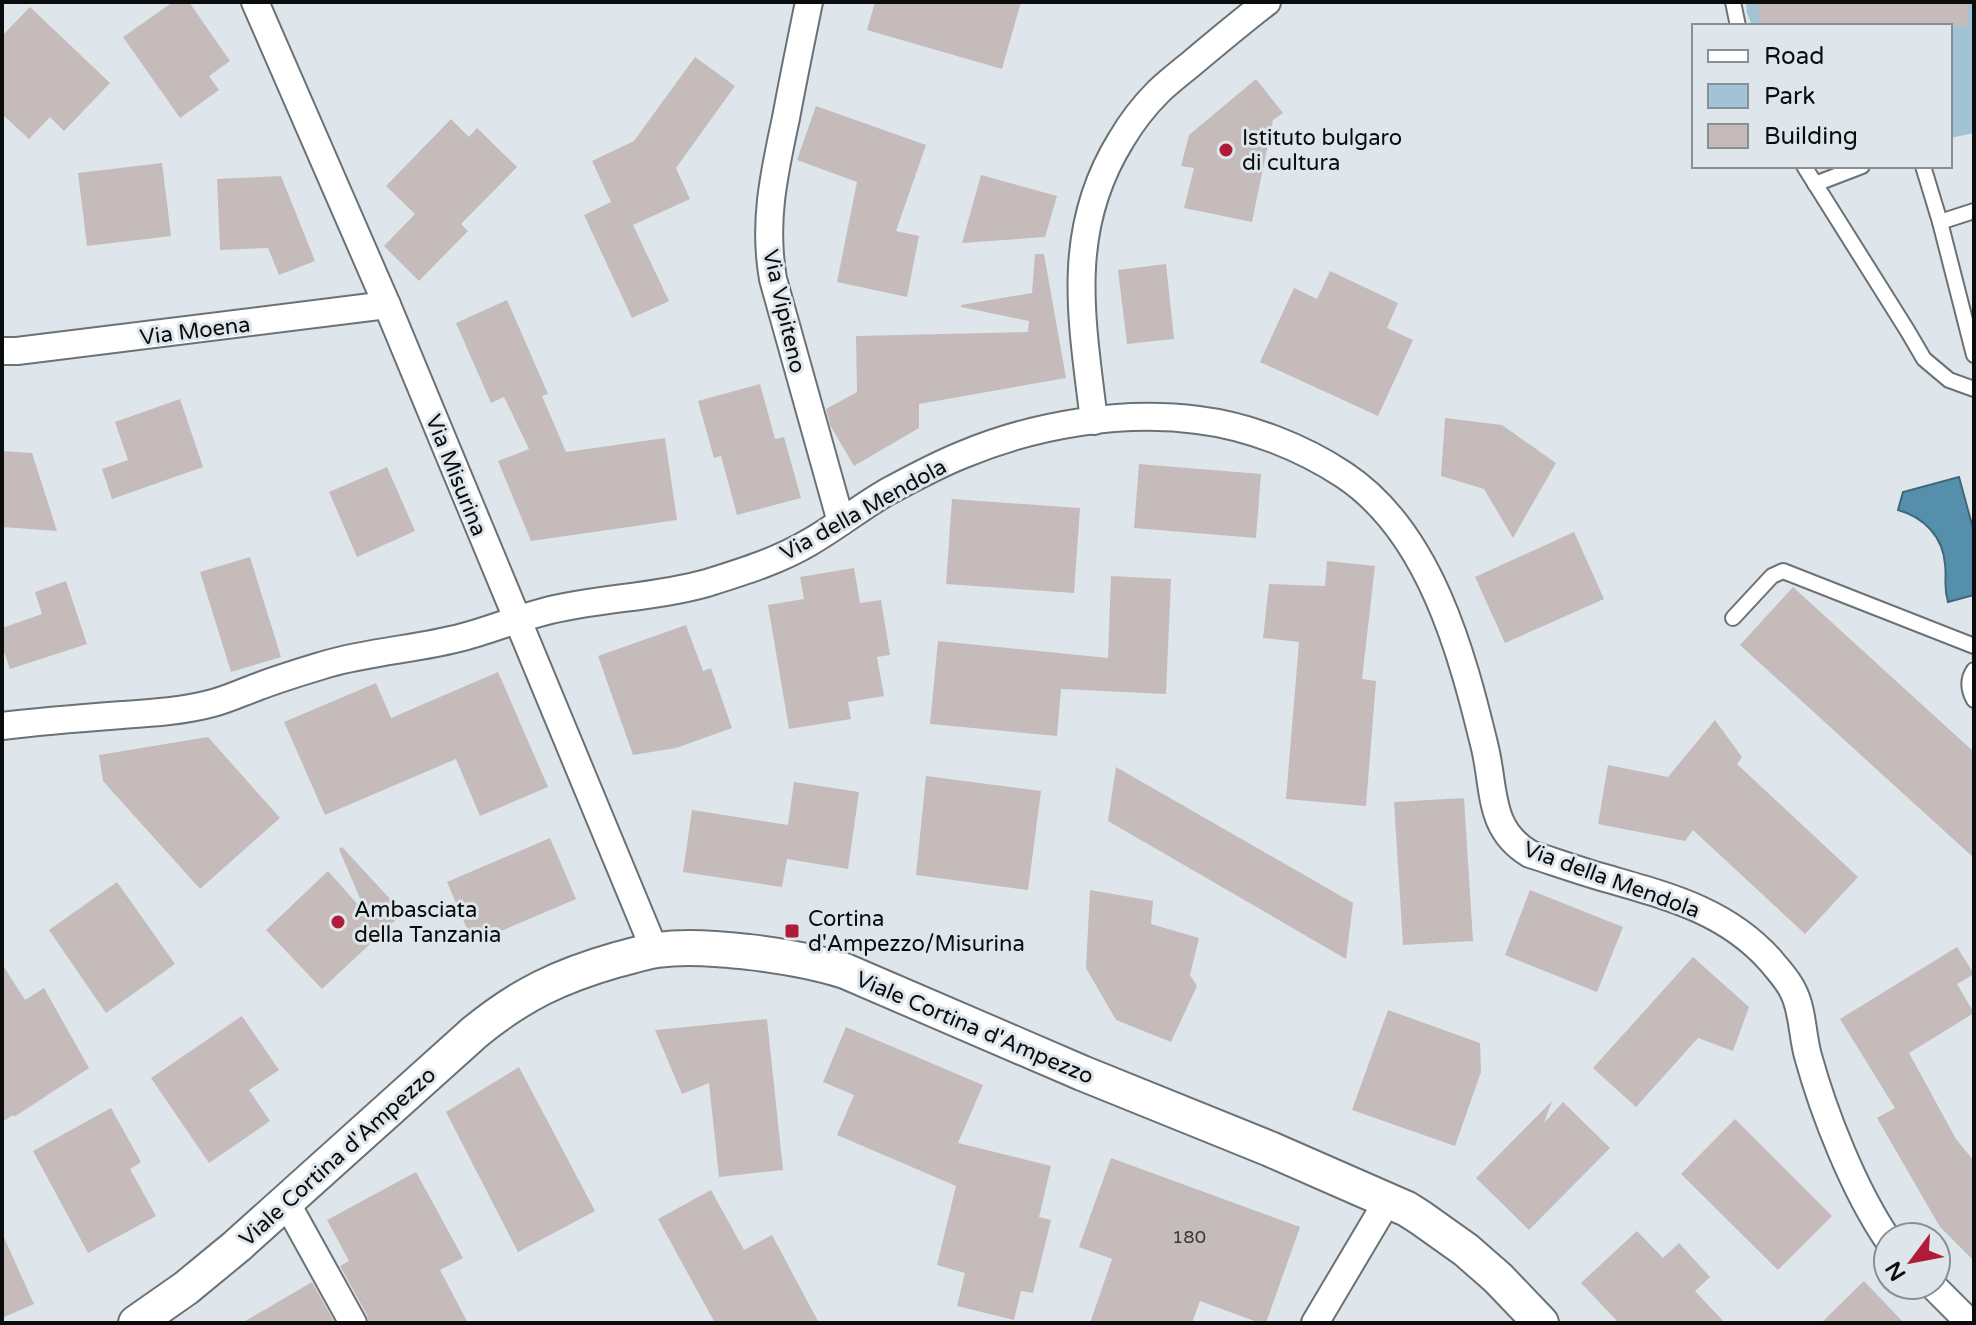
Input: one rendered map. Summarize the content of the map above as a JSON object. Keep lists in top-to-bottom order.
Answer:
{
  "streets": {
    "street": [
      "Via Vipiteno",
      "Via Moena",
      "Via Misurina",
      "Via della Mendola",
      "Viale Cortina d'Ampezzo"
    ]
  },
  "crossings": [
    ["Via Vipiteno", "Via della Mendola"],
    ["Via Moena", "Via Misurina"],
    ["Via Misurina", "Via della Mendola"],
    ["Via Misurina", "Viale Cortina d'Ampezzo"]
  ],
  "places": {
    "other": ["Istituto bulgaro di cultura", "Ambasciata della Tanzania"],
    "transit": ["Cortina d'Ampezzo/Misurina"]
  },
  "house_numbers": ["180"],
  "legend": ["Road", "Park", "Building"],
  "north": "bottom left"
}
